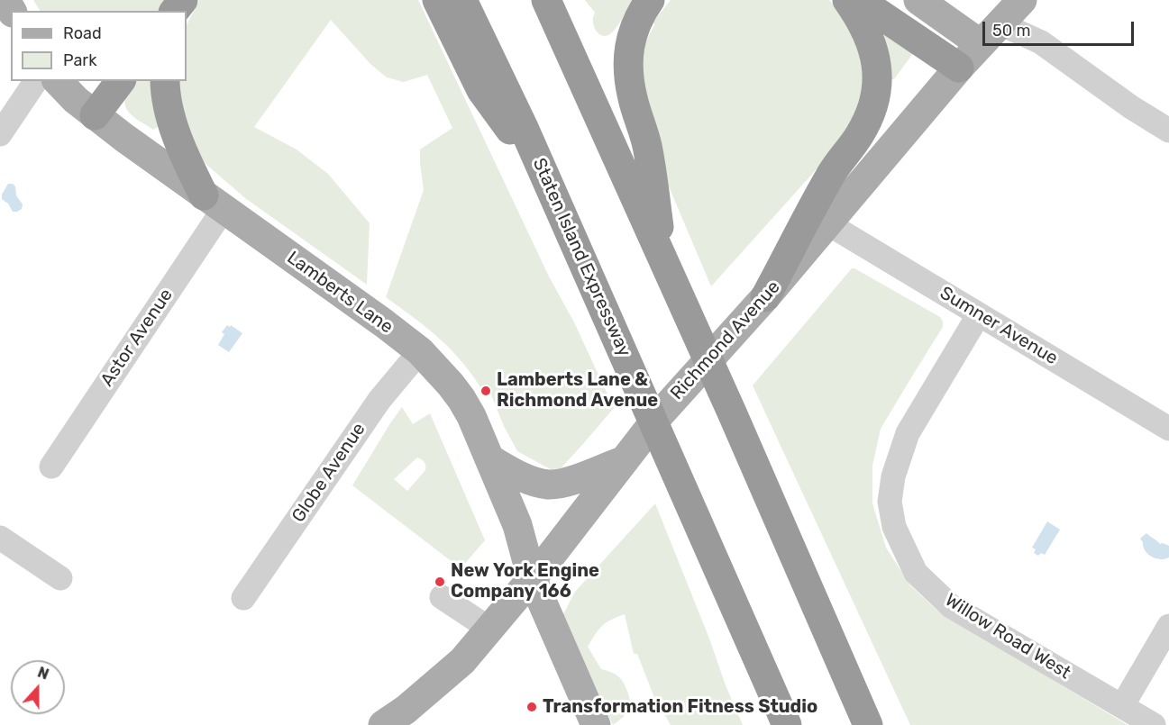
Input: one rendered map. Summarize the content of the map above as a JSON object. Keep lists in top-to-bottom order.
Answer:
{
  "streets": {
    "highway": ["Staten Island Expressway"],
    "main road": ["Lamberts Lane", "Richmond Avenue"],
    "street": [
      "Sumner Avenue",
      "Astor Avenue",
      "Globe Avenue",
      "Willow Road West"
    ]
  },
  "crossings": [
    ["Lamberts Lane", "Astor Avenue"],
    ["Lamberts Lane", "Richmond Avenue"],
    ["Lamberts Lane", "Globe Avenue"],
    ["Sumner Avenue", "Richmond Avenue"],
    ["Sumner Avenue", "Willow Road West"]
  ],
  "places": ["Lamberts Lane & Richmond Avenue", "New York Engine Company 166", "Transformation Fitness Studio"],
  "legend": ["Road", "Park"],
  "scale_bar": "50 m",
  "north": "top"
}
